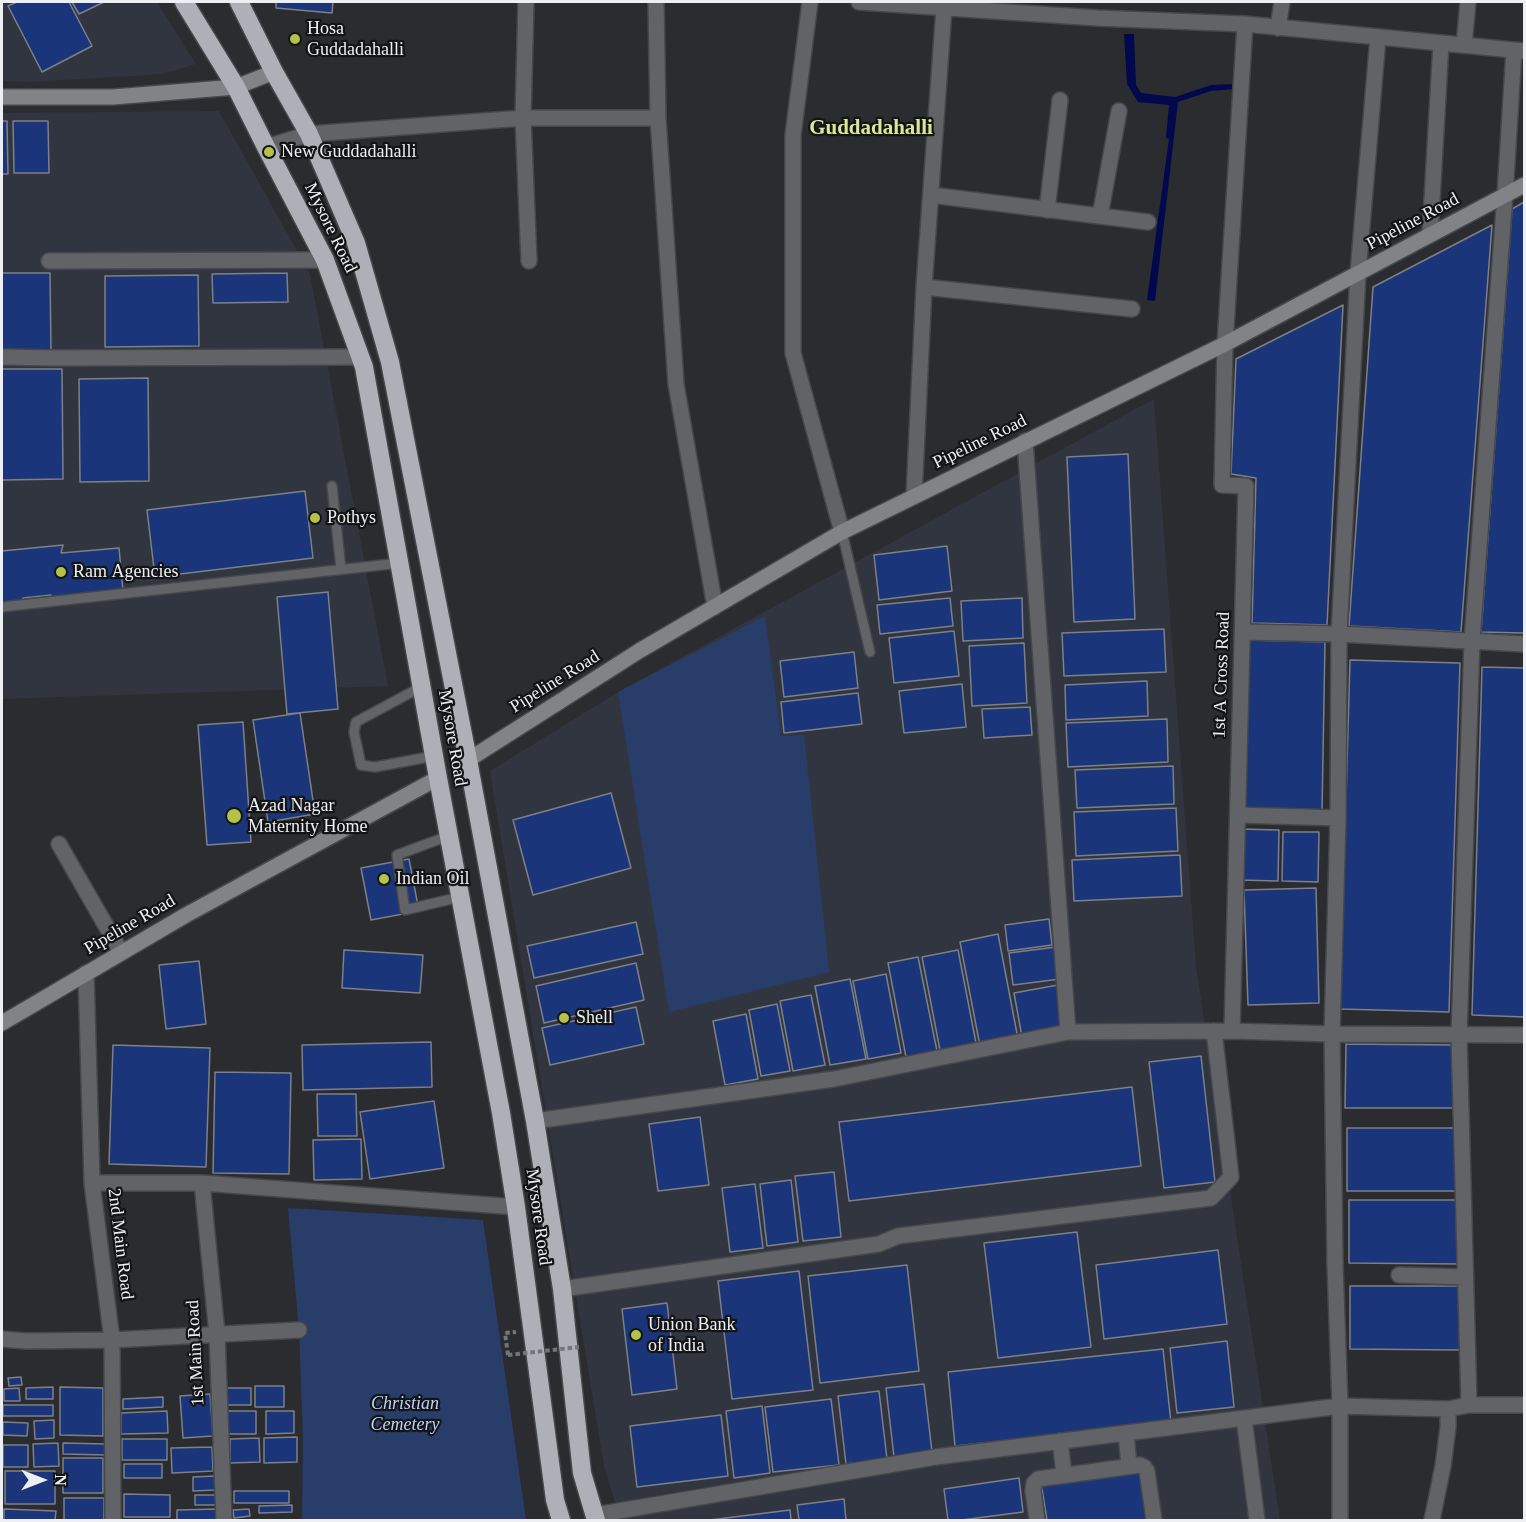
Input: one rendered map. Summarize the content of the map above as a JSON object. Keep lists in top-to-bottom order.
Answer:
{
  "streets": {
    "highway": ["Mysore Road"],
    "street": [
      "Pipeline Road",
      "1st A Cross Road",
      "2nd Main Road",
      "1st Main Road"
    ]
  },
  "crossings": [
    ["Pipeline Road", "Mysore Road"],
    ["Pipeline Road", "1st A Cross Road"],
    ["Pipeline Road", "2nd Main Road"]
  ],
  "districts": ["Guddadahalli"],
  "parks": ["Christian Cemetery"],
  "places": [
    "Hosa Guddadahalli",
    "New Guddadahalli",
    "Pothys",
    "Ram Agencies",
    "Azad Nagar Maternity Home",
    "Indian Oil",
    "Shell",
    "Union Bank of India"
  ],
  "north": "right"
}
